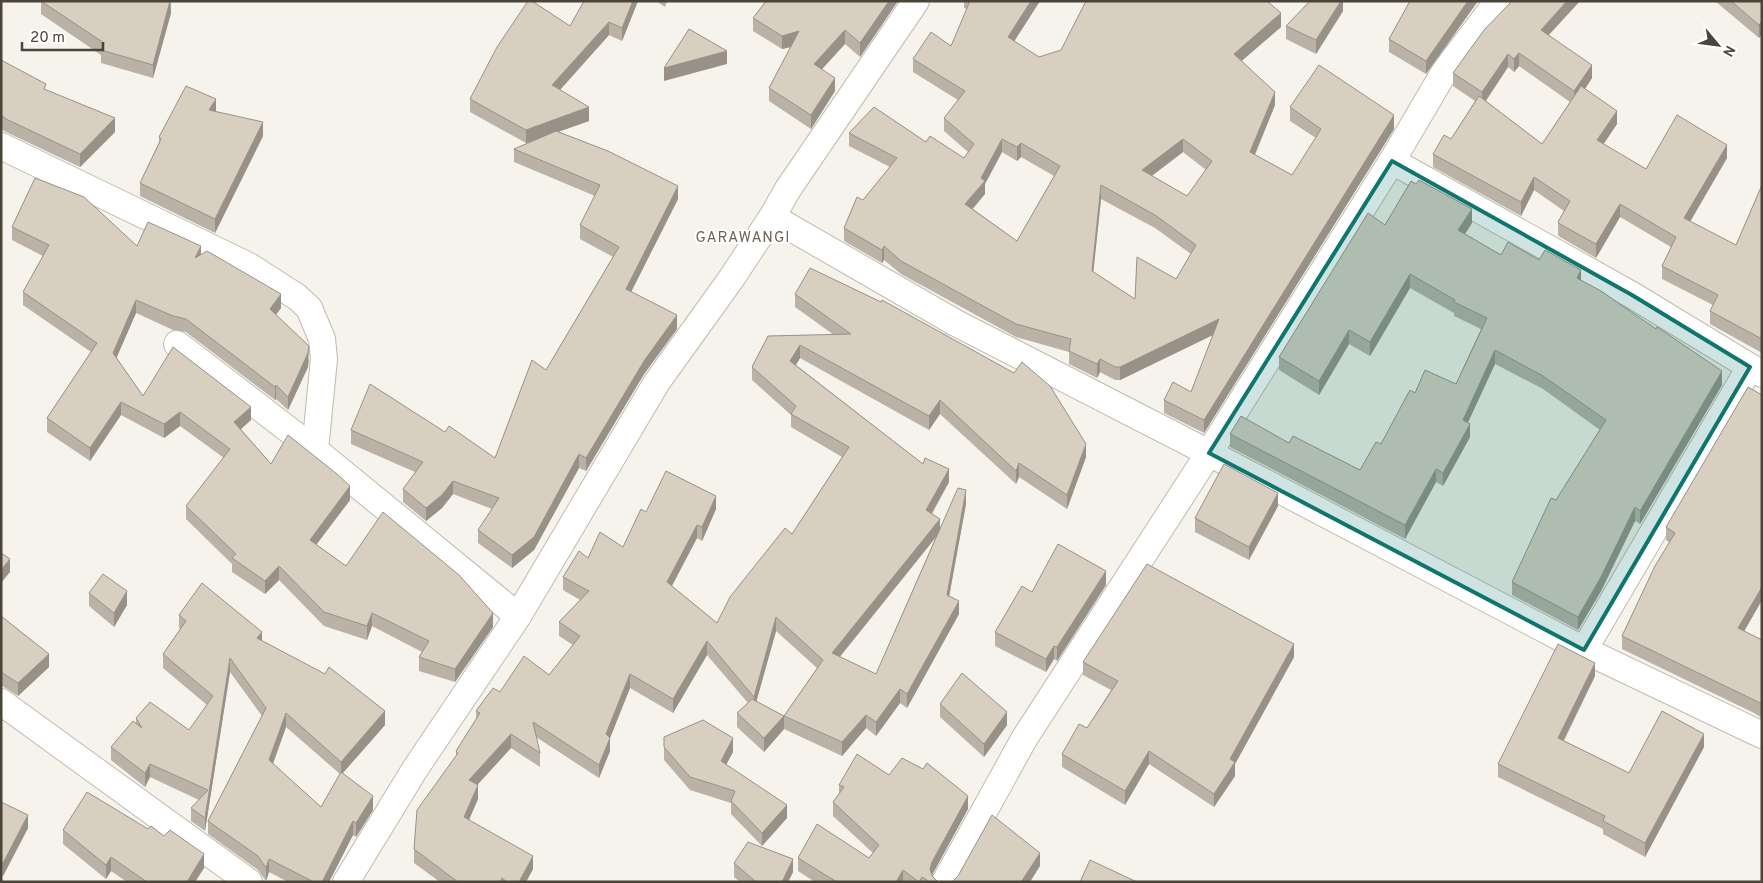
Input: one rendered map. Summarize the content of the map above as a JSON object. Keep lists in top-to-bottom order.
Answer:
{
  "districts": ["GARAWANGI"],
  "scale_bar": "20 m",
  "north": "bottom right"
}
